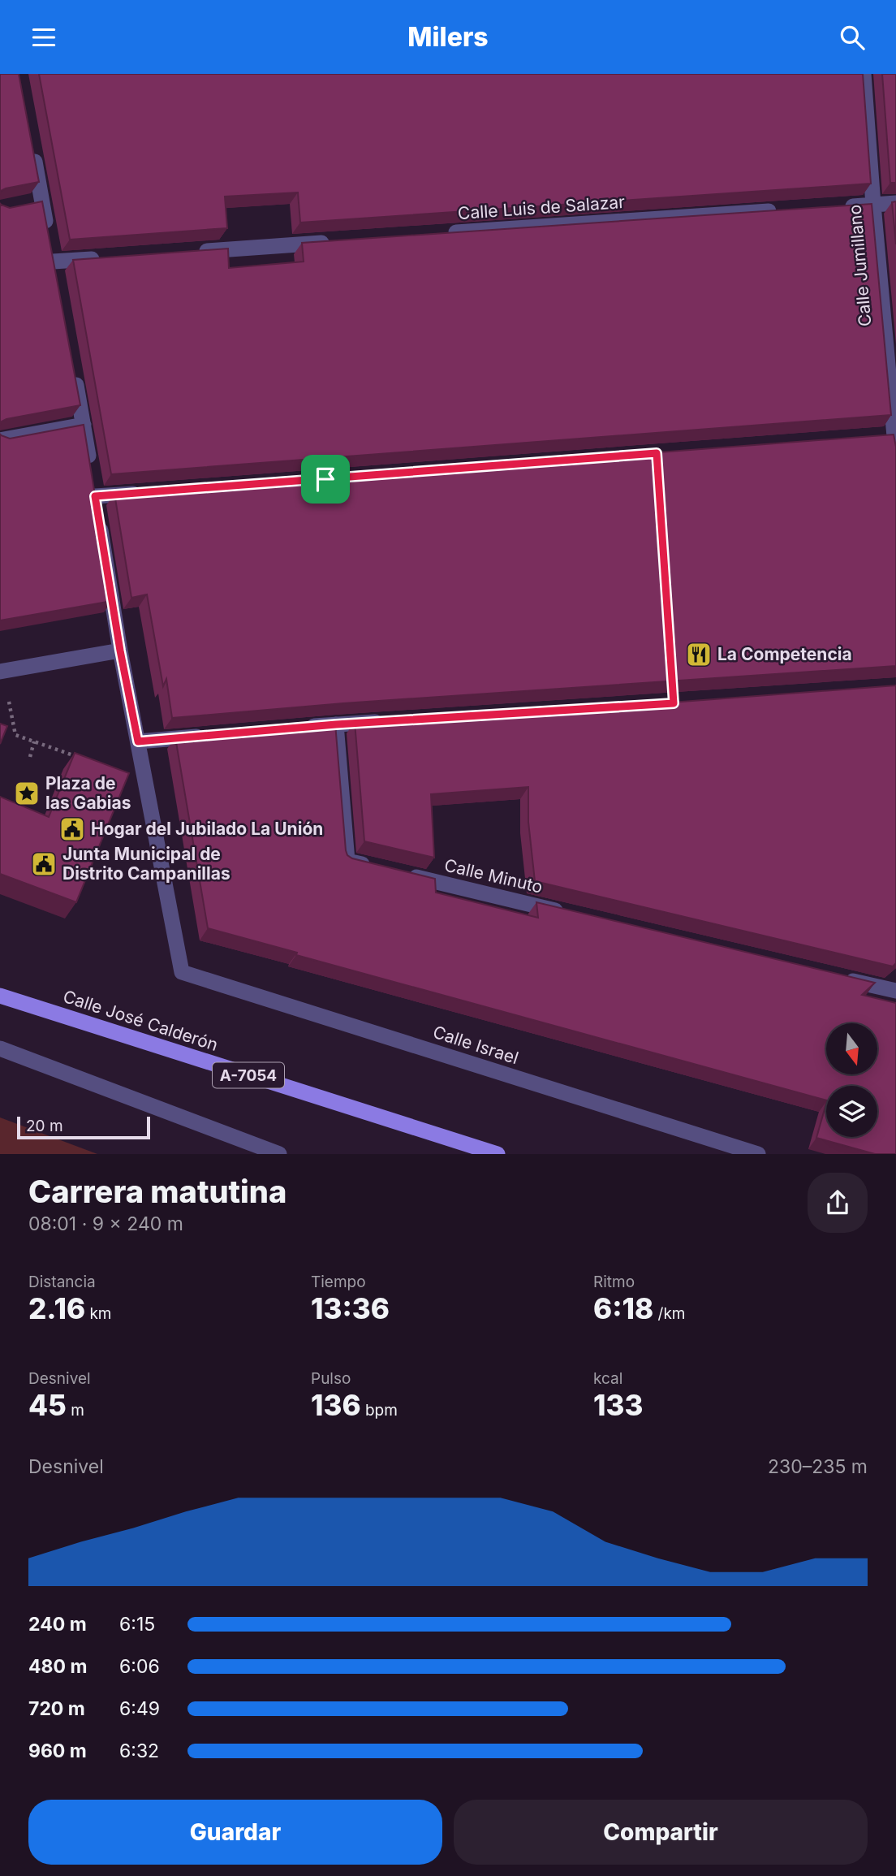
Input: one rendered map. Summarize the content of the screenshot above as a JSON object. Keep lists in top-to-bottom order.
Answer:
{
  "streets": {
    "main road": ["Calle José Calderón", "A-7054"],
    "street": [
      "Calle Luis de Salazar",
      "Calle Jumillano",
      "Calle Minuto",
      "Calle Israel"
    ]
  },
  "places": {
    "restaurant": ["La Competencia"],
    "place": ["Plaza de las Gabias"],
    "public building": ["Hogar del Jubilado La Unión", "Junta Municipal de Distrito Campanillas"]
  },
  "scale_bar": "20 m",
  "north": "bottom",
  "page": {
    "header": "Milers",
    "scale": "20 m",
    "heading": ["Carrera matutina", "08:01 · 9 × 240 m"],
    "stats": [
      ["Distancia", "2.16 km"],
      ["Tiempo", "13:36"],
      ["Ritmo", "6:18 /km"],
      ["Desnivel", "45 m"],
      ["Pulso", "136 bpm"],
      ["kcal", "133"]
    ],
    "chart": ["Desnivel", "230–235 m"],
    "list": [
      {
        "name": "240 m",
        "note": "6:15"
      },
      {
        "name": "480 m",
        "note": "6:06"
      },
      {
        "name": "720 m",
        "note": "6:49"
      },
      {
        "name": "960 m",
        "note": "6:32"
      }
    ],
    "buttons": ["Guardar", "Compartir"]
  }
}
